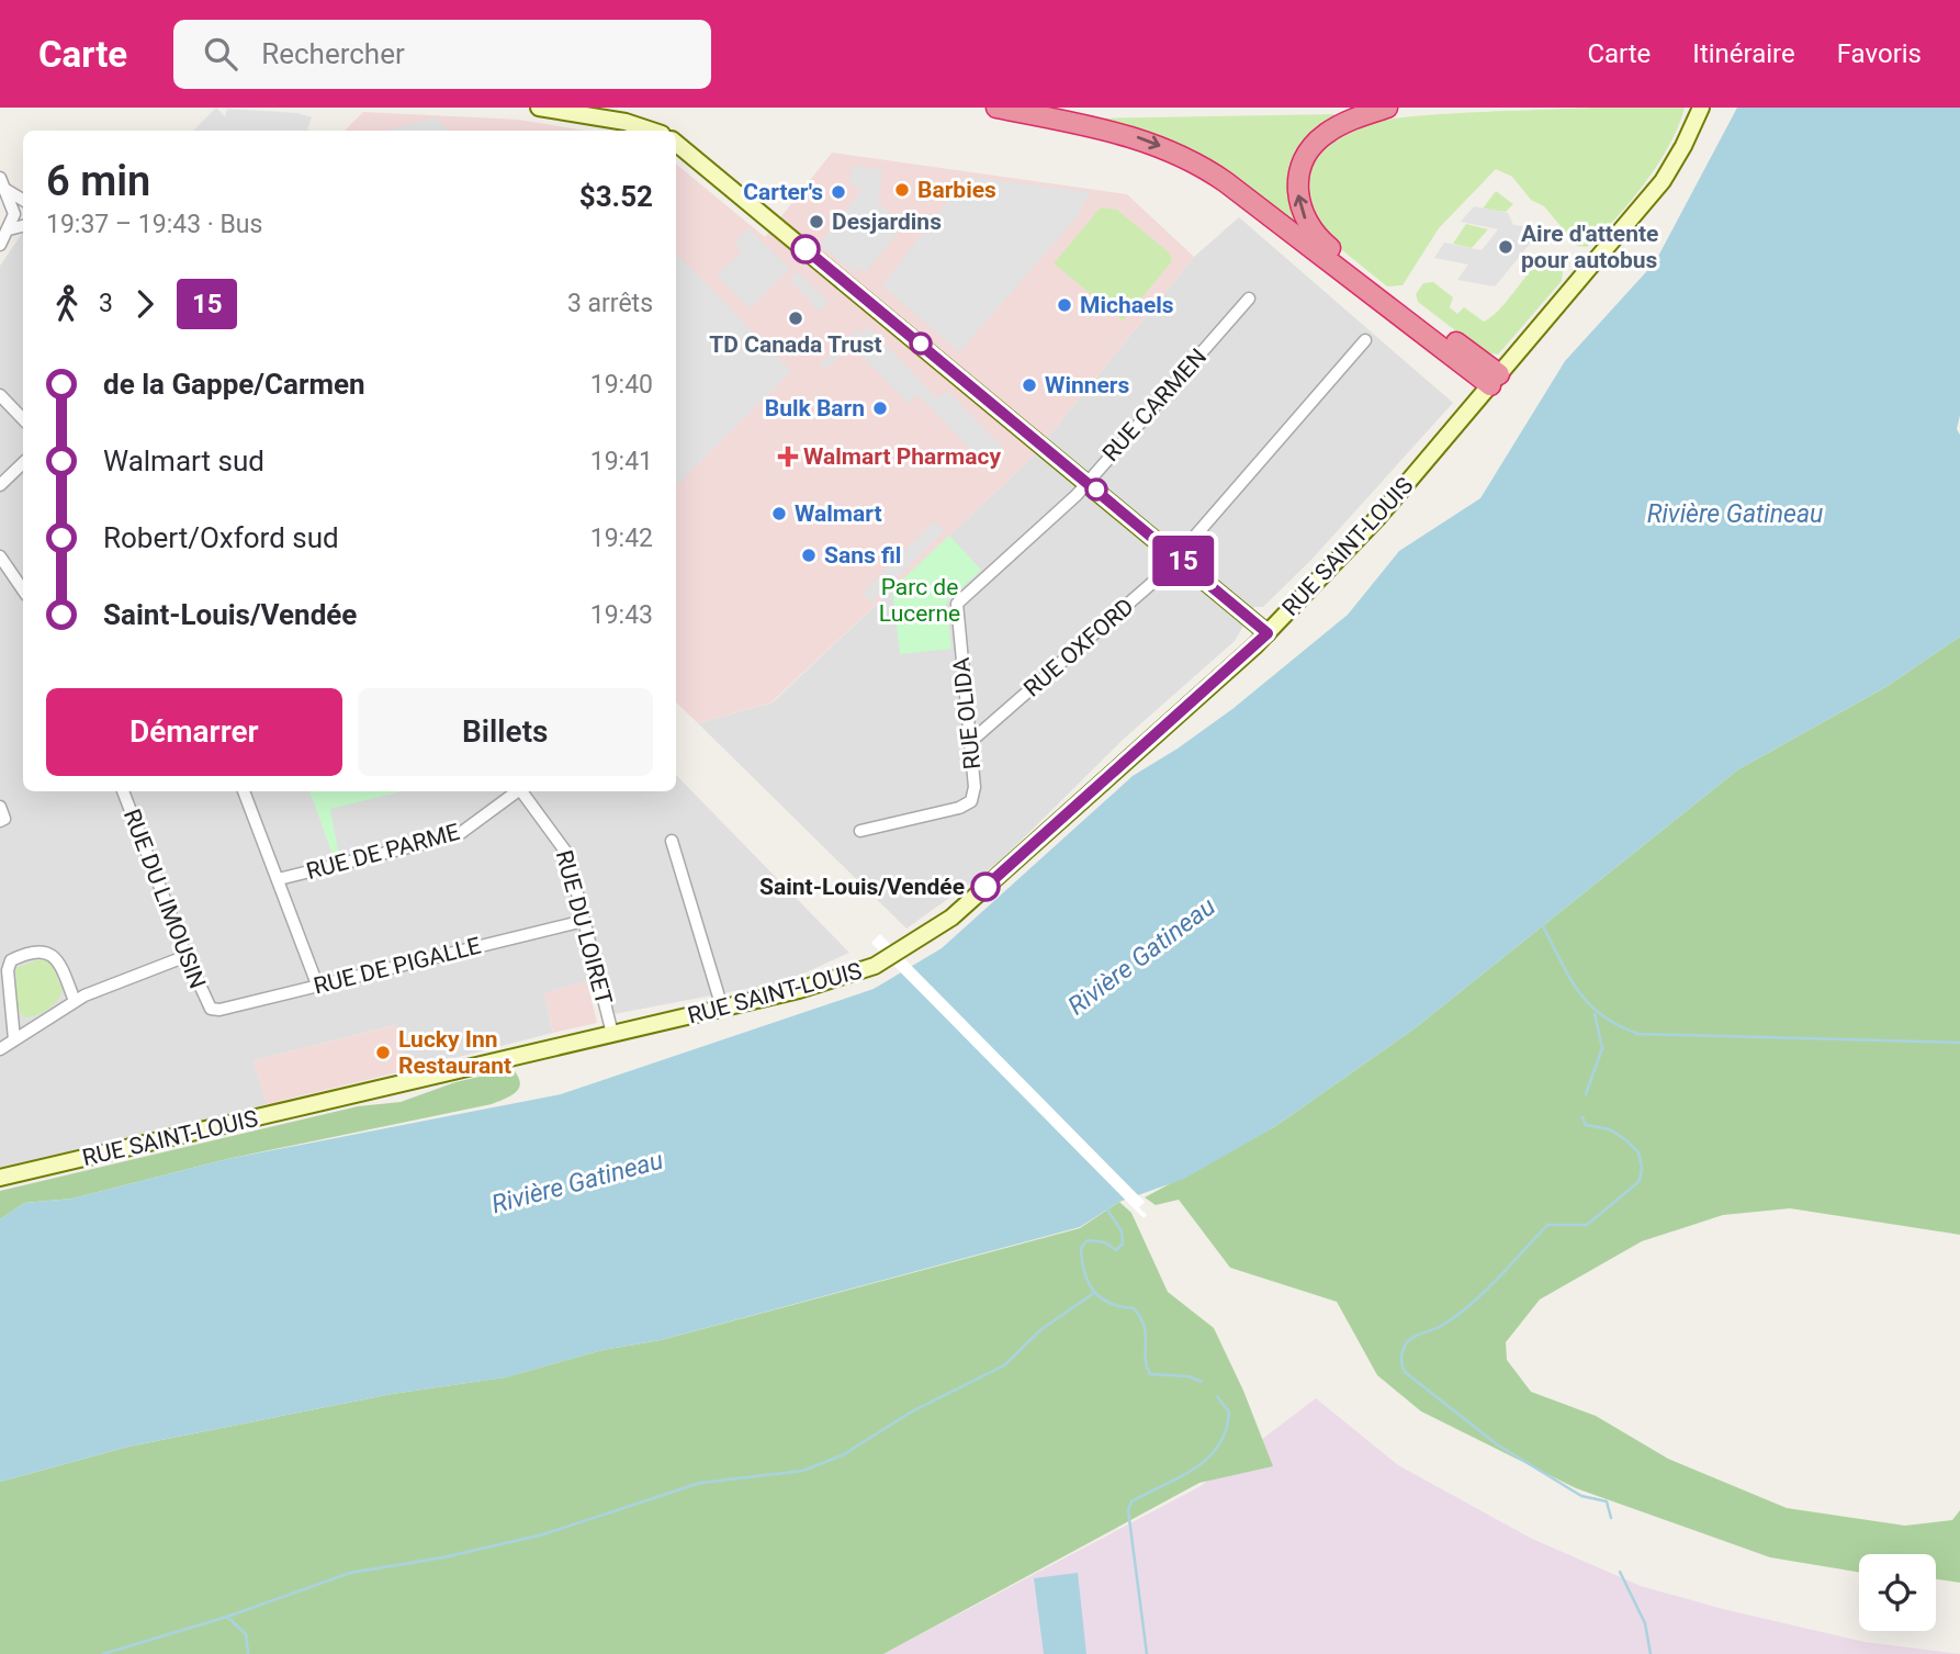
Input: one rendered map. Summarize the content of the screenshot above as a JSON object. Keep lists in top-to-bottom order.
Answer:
{
  "streets": {
    "main road": ["RUE SAINT-LOUIS"],
    "street": [
      "RUE CARMEN",
      "RUE OXFORD",
      "RUE OLIDA",
      "RUE DE PARME",
      "RUE DU LIMOUSIN",
      "RUE DU LOIRET",
      "RUE DE PIGALLE"
    ]
  },
  "crossings": [
    ["RUE CARMEN", "RUE OLIDA"],
    ["RUE SAINT-LOUIS", "RUE DU LOIRET"],
    ["RUE OXFORD", "RUE OLIDA"],
    ["RUE DU LIMOUSIN", "RUE DE PIGALLE"],
    ["RUE DU LOIRET", "RUE DE PIGALLE"]
  ],
  "water": ["Rivière Gatineau"],
  "parks": ["Parc de Lucerne"],
  "places": {
    "other": [
      "Barbies",
      "Carter's",
      "Desjardins",
      "Aire d'attente pour autobus",
      "Michaels",
      "TD Canada Trust",
      "Winners",
      "Bulk Barn",
      "Walmart",
      "Sans fil",
      "Saint-Louis/Vendée",
      "Lucky Inn Restaurant"
    ],
    "health": ["Walmart Pharmacy"]
  },
  "lines": ["bus line 15"],
  "page": {
    "header": "Carte",
    "search": "Rechercher",
    "nav": ["Carte", "Itinéraire", "Favoris"],
    "on_map": "15",
    "heading": ["6 min", "19:37 – 19:43 · Bus", "$3.52"],
    "legs": ["3", "15", "3 arrêts"],
    "list": [
      {
        "name": "de la Gappe/Carmen",
        "value": "19:40"
      },
      {
        "name": "Walmart sud",
        "value": "19:41"
      },
      {
        "name": "Robert/Oxford sud",
        "value": "19:42"
      },
      {
        "name": "Saint-Louis/Vendée",
        "value": "19:43"
      }
    ],
    "buttons": ["Démarrer", "Billets"]
  }
}
